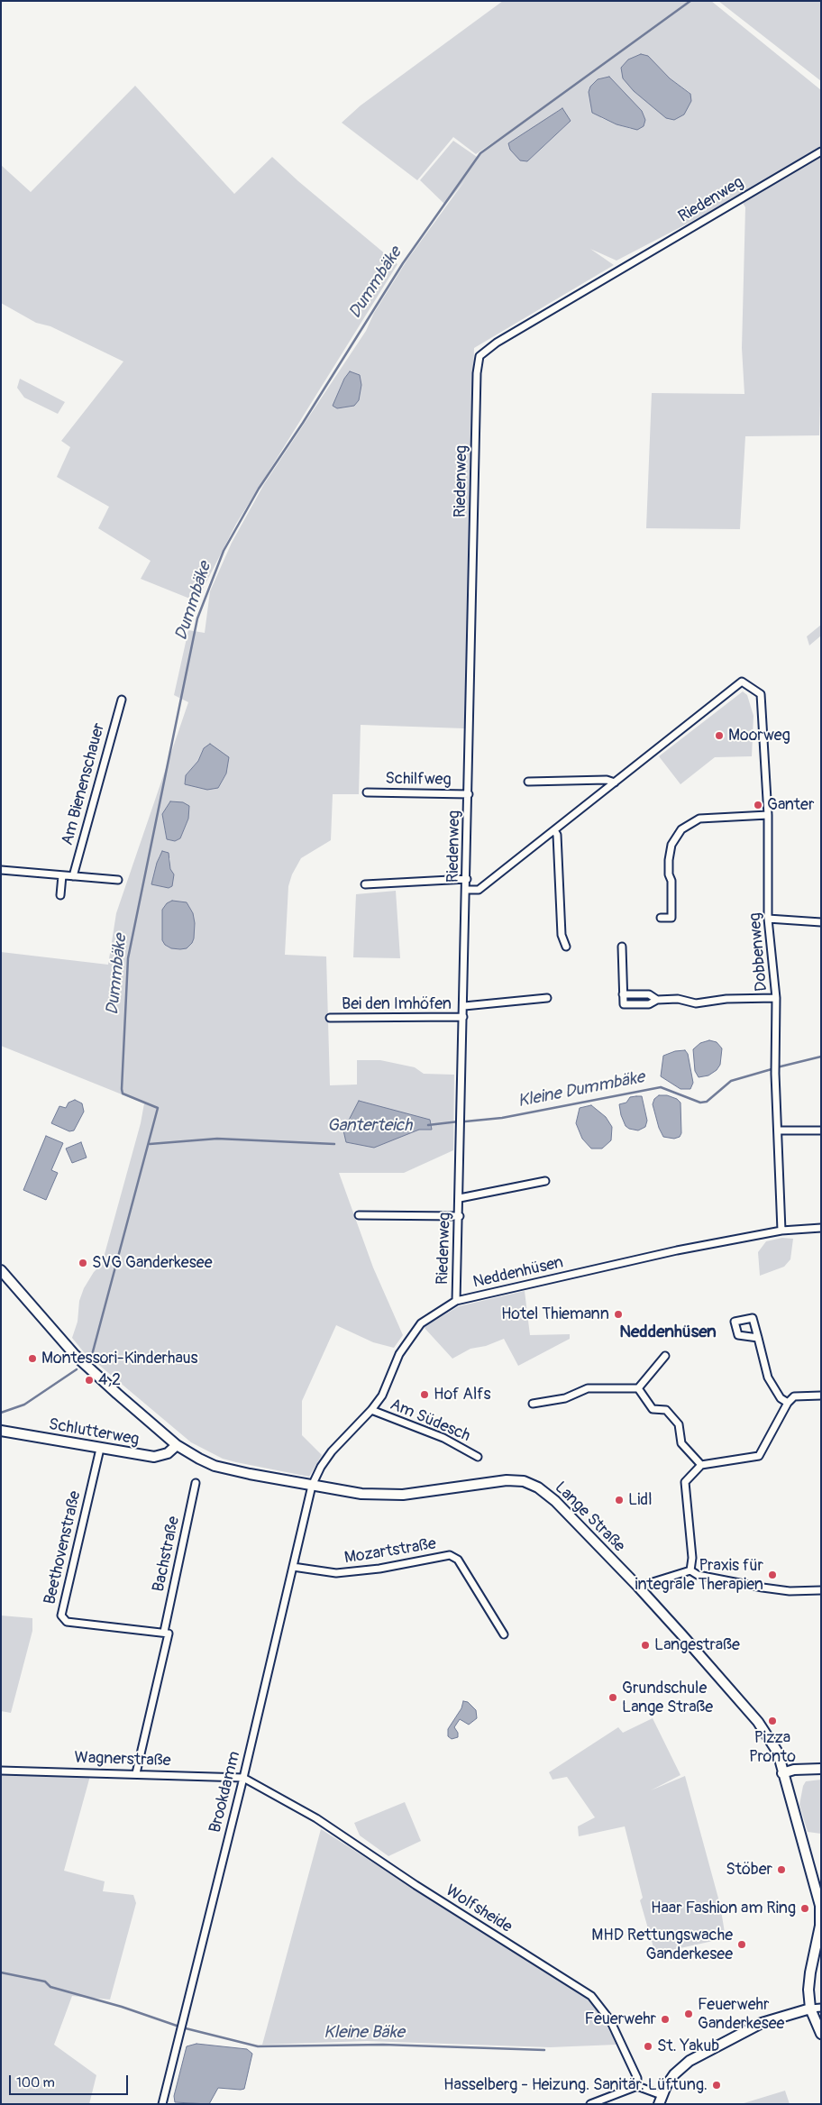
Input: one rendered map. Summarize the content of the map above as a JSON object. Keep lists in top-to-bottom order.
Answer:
{
  "streets": {
    "street": [
      "Riedenweg",
      "Schilfweg",
      "Am Bienenschauer",
      "Dobbenweg",
      "Bei den Imhöfen",
      "Neddenhüsen",
      "Am Südesch",
      "Schlutterweg",
      "Lange Straße",
      "Beethovenstraße",
      "Mozartstraße",
      "Bachstraße",
      "Wagnerstraße",
      "Brookdamm",
      "Wolfsheide"
    ]
  },
  "crossings": [
    ["Riedenweg", "Schilfweg"],
    ["Riedenweg", "Bei den Imhöfen"],
    ["Riedenweg", "Neddenhüsen"],
    ["Dobbenweg", "Neddenhüsen"],
    ["Neddenhüsen", "Am Südesch"],
    ["Neddenhüsen", "Lange Straße"],
    ["Neddenhüsen", "Brookdamm"],
    ["Schlutterweg", "Lange Straße"],
    ["Schlutterweg", "Beethovenstraße"],
    ["Lange Straße", "Brookdamm"],
    ["Beethovenstraße", "Bachstraße"],
    ["Mozartstraße", "Brookdamm"],
    ["Wagnerstraße", "Brookdamm"],
    ["Wagnerstraße", "Wolfsheide"],
    ["Brookdamm", "Wolfsheide"]
  ],
  "districts": ["Neddenhüsen"],
  "water": [
    "Dummbäke",
    "Kleine Dummbäke",
    "Ganterteich",
    "Kleine Bäke"
  ],
  "places": [
    "Moorweg",
    "Ganter",
    "SVG Ganderkesee",
    "Hotel Thiemann",
    "Montessori-Kinderhaus",
    "4,2",
    "Hof Alfs",
    "Lidl",
    "Praxis für integrale Therapien",
    "Langestraße",
    "Grundschule Lange Straße",
    "Pizza Pronto",
    "Stöber",
    "Haar Fashion am Ring",
    "MHD Rettungswache Ganderkesee",
    "Feuerwehr Ganderkesee",
    "Feuerwehr",
    "St. Yakub",
    "Hasselberg - Heizung. Sanitär. Lüftung."
  ],
  "scale_bar": "100 m"
}
